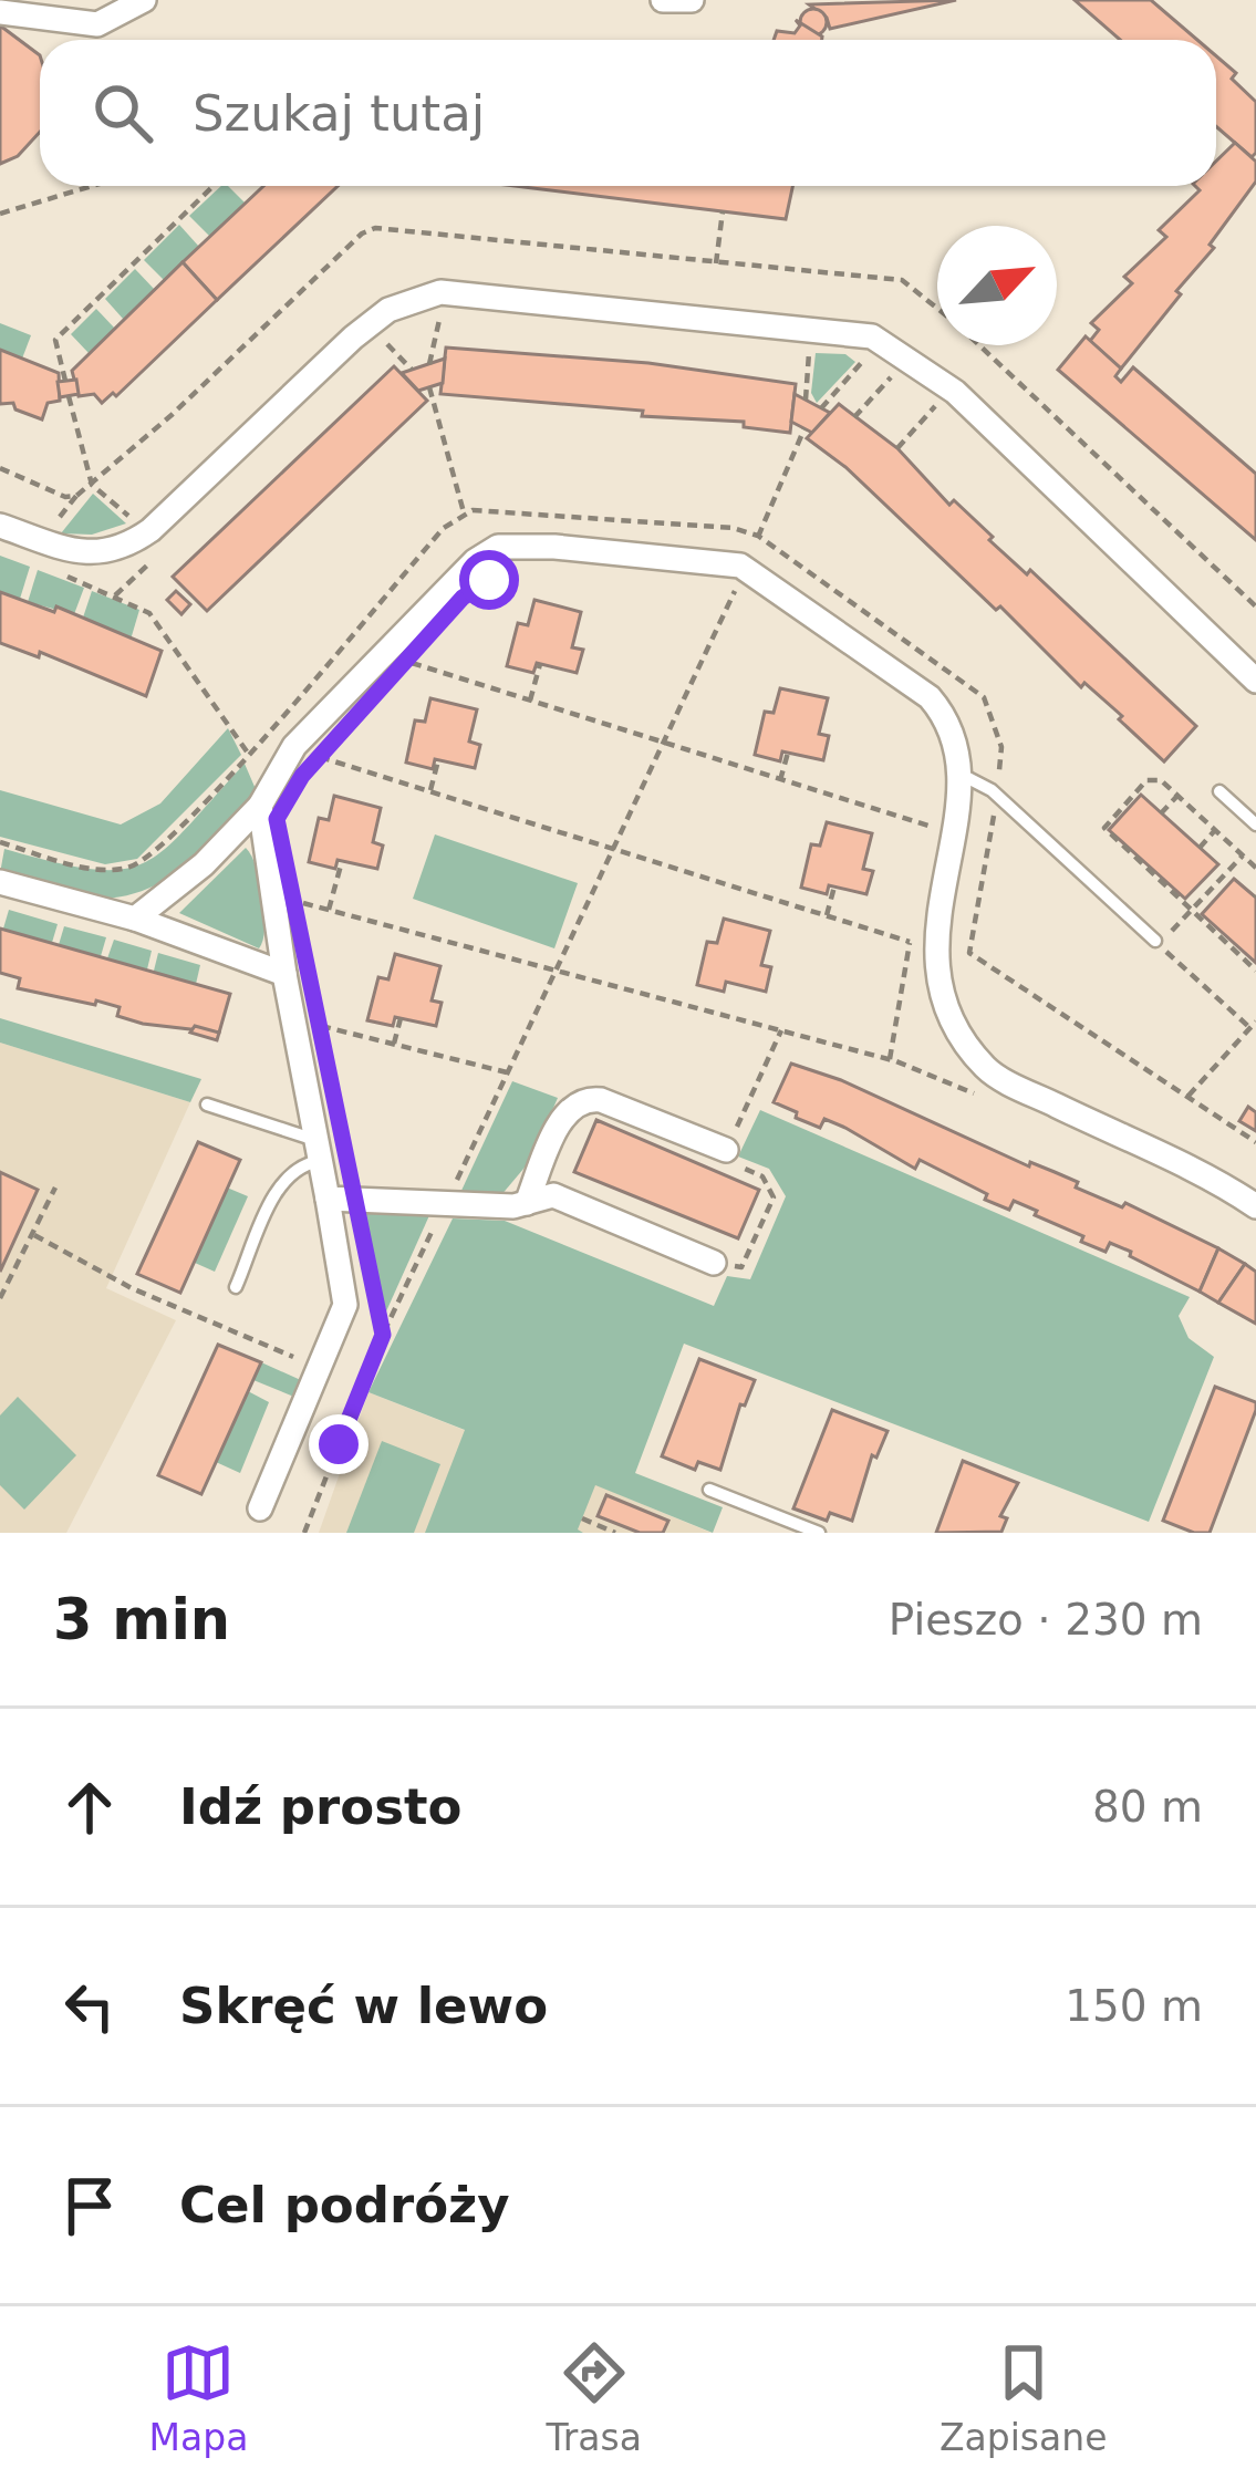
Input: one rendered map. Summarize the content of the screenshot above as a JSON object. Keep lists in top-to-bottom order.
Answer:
{
  "north": "top right",
  "page": {
    "search": "Szukaj tutaj",
    "heading": ["3 min", "Pieszo · 230 m"],
    "list": [
      ["Idź prosto", "80 m"],
      ["Skręć w lewo", "150 m"],
      "Cel podróży"
    ],
    "nav": ["Mapa", "Trasa", "Zapisane"]
  }
}
